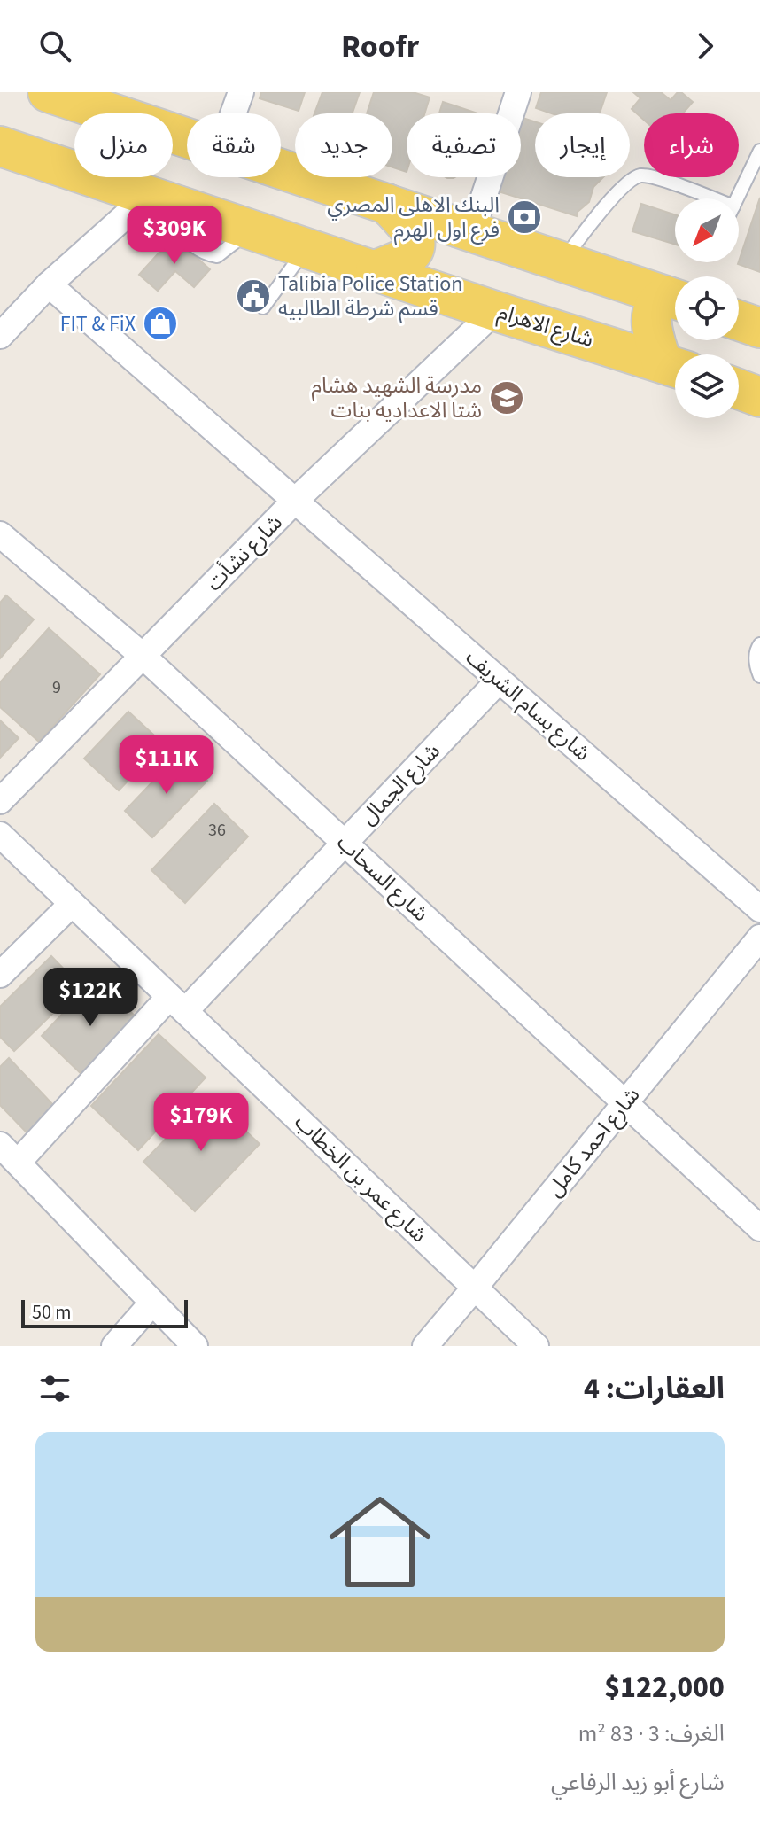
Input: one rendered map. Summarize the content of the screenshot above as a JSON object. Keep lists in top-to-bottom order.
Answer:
{
  "streets": {
    "main road": ["شارع الاهرام"],
    "street": [
      "شارع نشأت",
      "شارع بسام الشريف",
      "شارع الجمال",
      "شارع السحاب",
      "شارع احمد كامل",
      "شارع عمر بن الخطاب"
    ]
  },
  "crossings": [
    ["شارع الاهرام", "شارع نشأت"],
    ["شارع نشأت", "شارع بسام الشريف"],
    ["شارع نشأت", "شارع السحاب"],
    ["شارع بسام الشريف", "شارع الجمال"],
    ["شارع الجمال", "شارع السحاب"],
    ["شارع الجمال", "شارع عمر بن الخطاب"],
    ["شارع السحاب", "شارع احمد كامل"],
    ["شارع احمد كامل", "شارع عمر بن الخطاب"]
  ],
  "places": {
    "bank": ["البنك الاهلى المصري فرع اول الهرم"],
    "public building": ["Talibia Police Station قسم شرطة الطالبيه"],
    "shop": ["FIT & FiX"],
    "school or university": ["مدرسة الشهيد هشام شتا الاعداديه بنات"]
  },
  "house_numbers": ["9", "36"],
  "scale_bar": "50 m",
  "north": "bottom left",
  "page": {
    "header": "Roofr",
    "chip": [
      "شراء",
      "إيجار",
      "تصفية",
      "جديد",
      "شقة",
      "منزل"
    ],
    "price": [
      "$309K",
      "$111K",
      "$122K",
      "$179K"
    ],
    "scale": "50 m",
    "heading": "العقارات: 4",
    "list": [
      {
        "name": "$122,000",
        "note": "الغرف: 3 · 83 m² · شارع أبو زيد الرفاعي"
      }
    ]
  }
}
